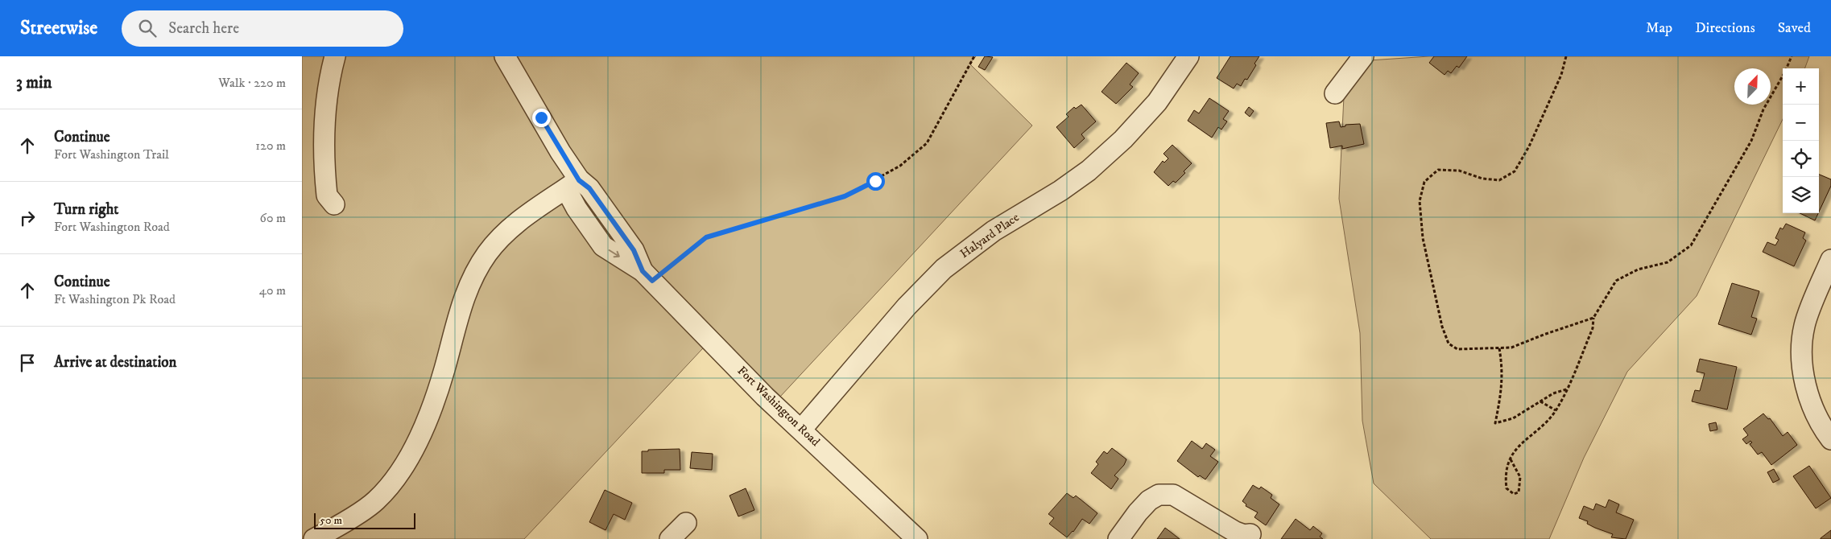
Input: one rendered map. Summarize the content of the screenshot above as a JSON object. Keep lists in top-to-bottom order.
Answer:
{
  "streets": {
    "street": ["Halyard Place", "Fort Washington Road"]
  },
  "crossings": [
    ["Halyard Place", "Fort Washington Road"]
  ],
  "scale_bar": "50 m",
  "north": "top right",
  "page": {
    "header": "Streetwise",
    "search": "Search here",
    "nav": ["Map", "Directions", "Saved"],
    "heading": ["3 min", "Walk · 220 m"],
    "map_buttons": ["+", "−"],
    "list": [
      ["Continue", "Fort Washington Trail", "120 m"],
      ["Turn right", "Fort Washington Road", "60 m"],
      ["Continue", "Ft Washington Pk Road", "40 m"],
      "Arrive at destination"
    ],
    "scale": "50 m"
  }
}
